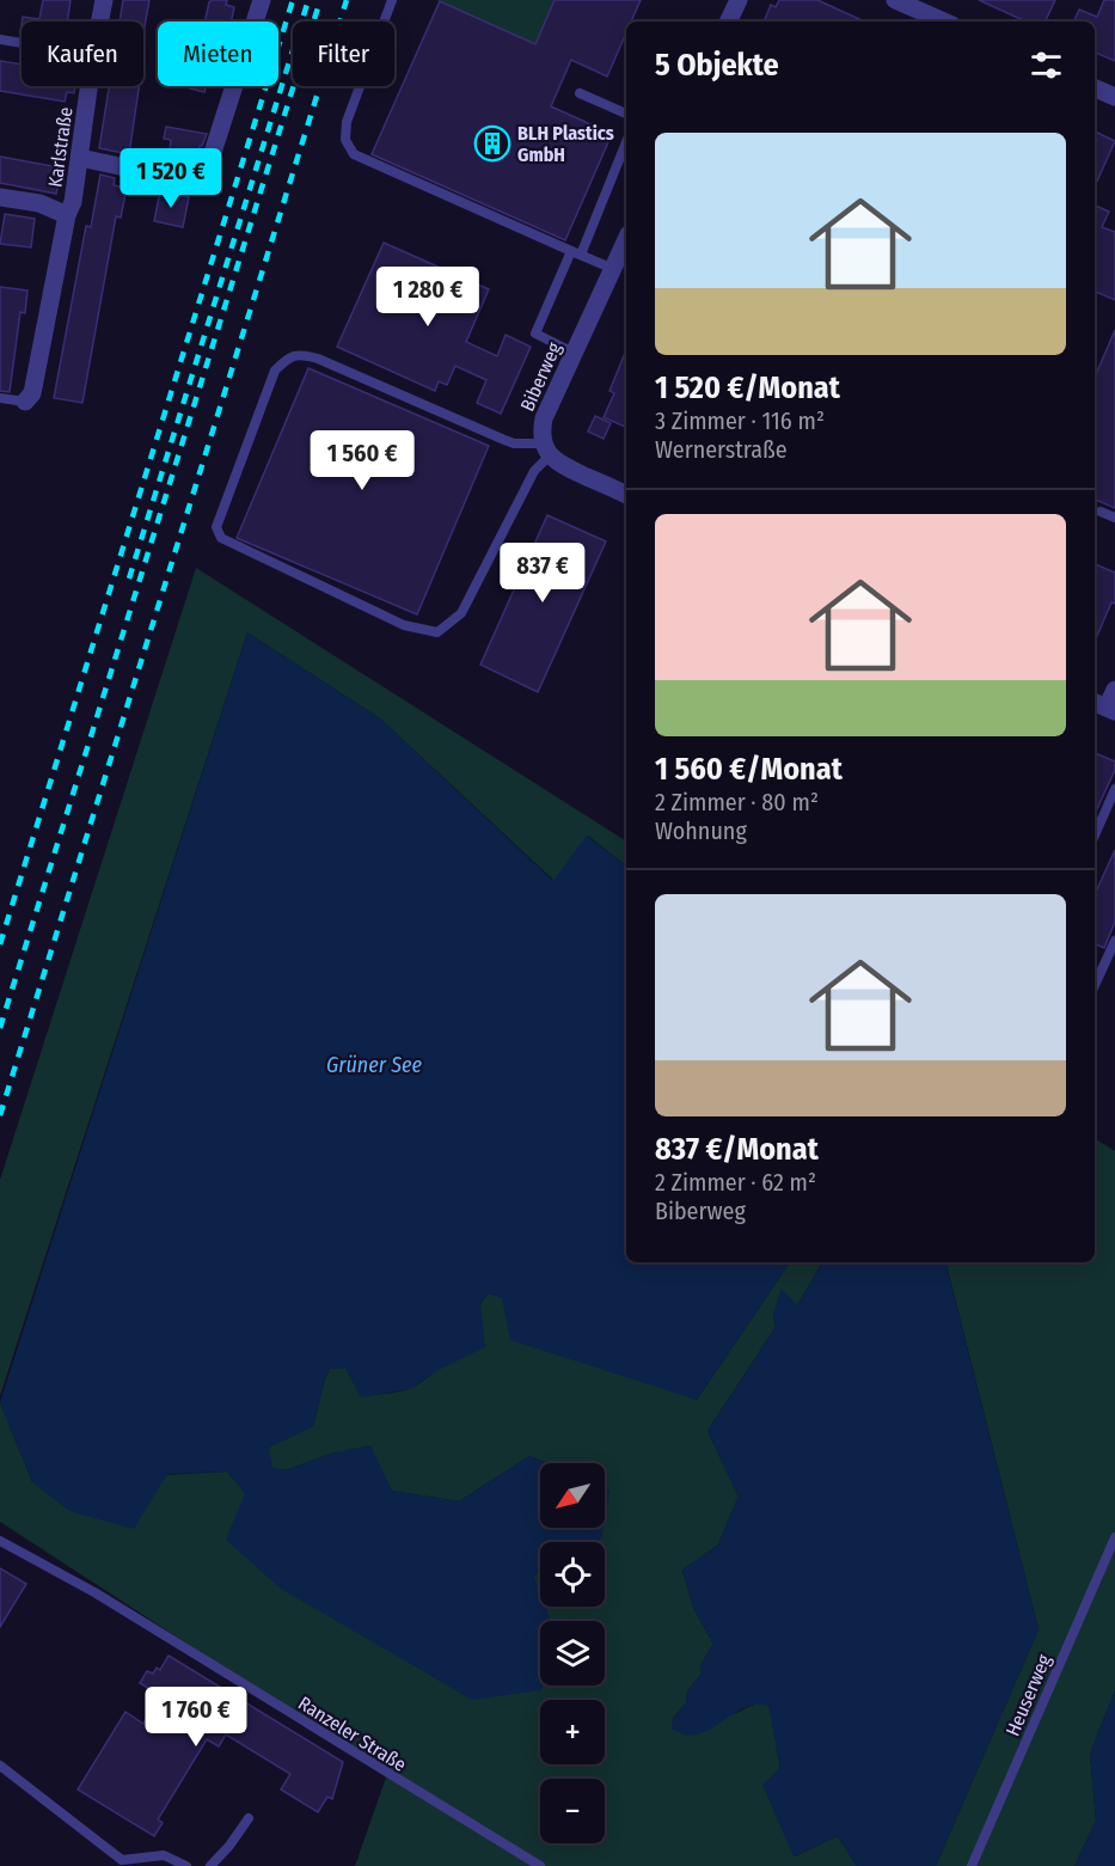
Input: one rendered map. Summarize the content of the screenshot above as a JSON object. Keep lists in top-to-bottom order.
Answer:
{
  "streets": {
    "street": ["Karlstraße", "Biberweg"],
    "lane": ["Heuserweg", "Ranzeler Straße"]
  },
  "water": ["Grüner See"],
  "places": {
    "building": ["BLH Plastics GmbH"]
  },
  "north": "bottom left",
  "page": {
    "chip": ["Kaufen", "Mieten", "Filter"],
    "heading": "5 Objekte",
    "list": [
      {
        "name": "1 520 €/Monat",
        "note": "3 Zimmer · 116 m² · Wernerstraße"
      },
      {
        "name": "1 560 €/Monat",
        "note": "2 Zimmer · 80 m² · Wohnung"
      },
      {
        "name": "837 €/Monat",
        "note": "2 Zimmer · 62 m² · Biberweg"
      }
    ],
    "price": [
      "1 520 €",
      "1 280 €",
      "1 560 €",
      "837 €",
      "1 760 €"
    ],
    "map_buttons": ["+", "−"]
  }
}
